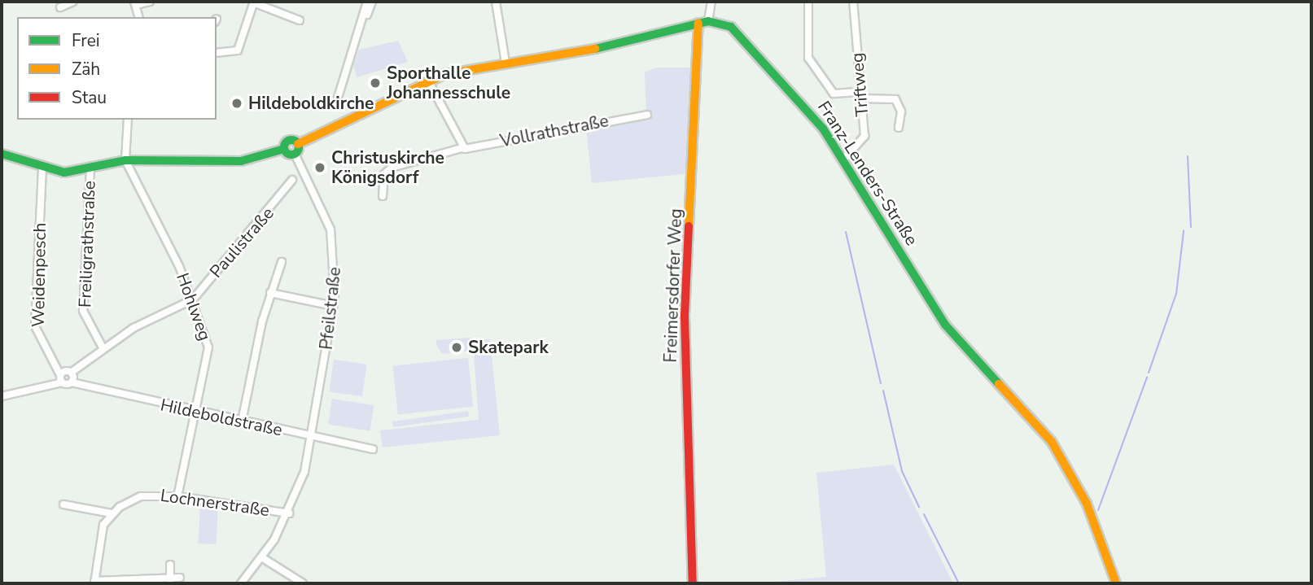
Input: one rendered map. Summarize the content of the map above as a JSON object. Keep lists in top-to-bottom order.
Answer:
{
  "streets": {
    "street": [
      "Triftweg",
      "Vollrathstraße",
      "Franz-Lenders-Straße",
      "Paulistraße",
      "Freiligrathstraße",
      "Weidenpesch",
      "Freimersdorfer Weg",
      "Hohlweg",
      "Pfeilstraße",
      "Hildeboldstraße",
      "Lochnerstraße"
    ]
  },
  "crossings": [
    ["Triftweg", "Franz-Lenders-Straße"],
    ["Franz-Lenders-Straße", "Freimersdorfer Weg"],
    ["Paulistraße", "Freiligrathstraße"],
    ["Paulistraße", "Weidenpesch"],
    ["Paulistraße", "Hohlweg"],
    ["Paulistraße", "Hildeboldstraße"],
    ["Hohlweg", "Hildeboldstraße"],
    ["Hohlweg", "Lochnerstraße"],
    ["Pfeilstraße", "Hildeboldstraße"],
    ["Pfeilstraße", "Lochnerstraße"]
  ],
  "places": [
    "Sporthalle Johannesschule",
    "Hildeboldkirche",
    "Christuskirche Königsdorf",
    "Skatepark"
  ],
  "legend": ["Frei", "Zäh", "Stau"]
}
